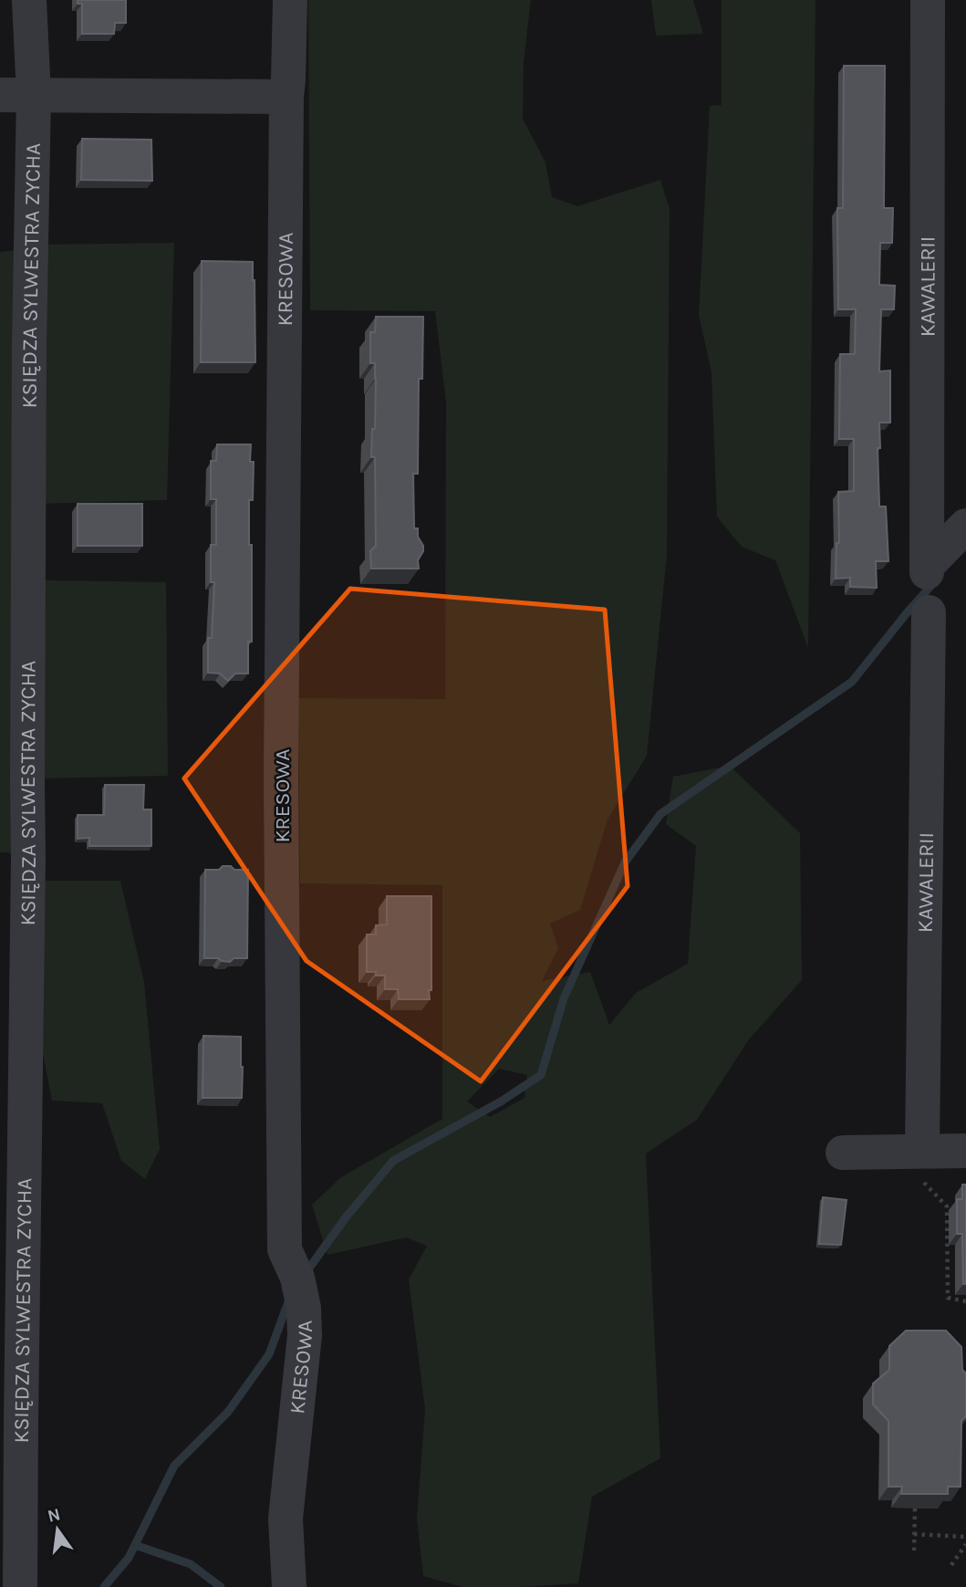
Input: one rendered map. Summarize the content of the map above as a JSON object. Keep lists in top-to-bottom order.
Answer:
{
  "streets": {
    "street": ["KSIĘDZA SYLWESTRA ZYCHA", "KRESOWA", "KAWALERII"]
  },
  "north": "top"
}
